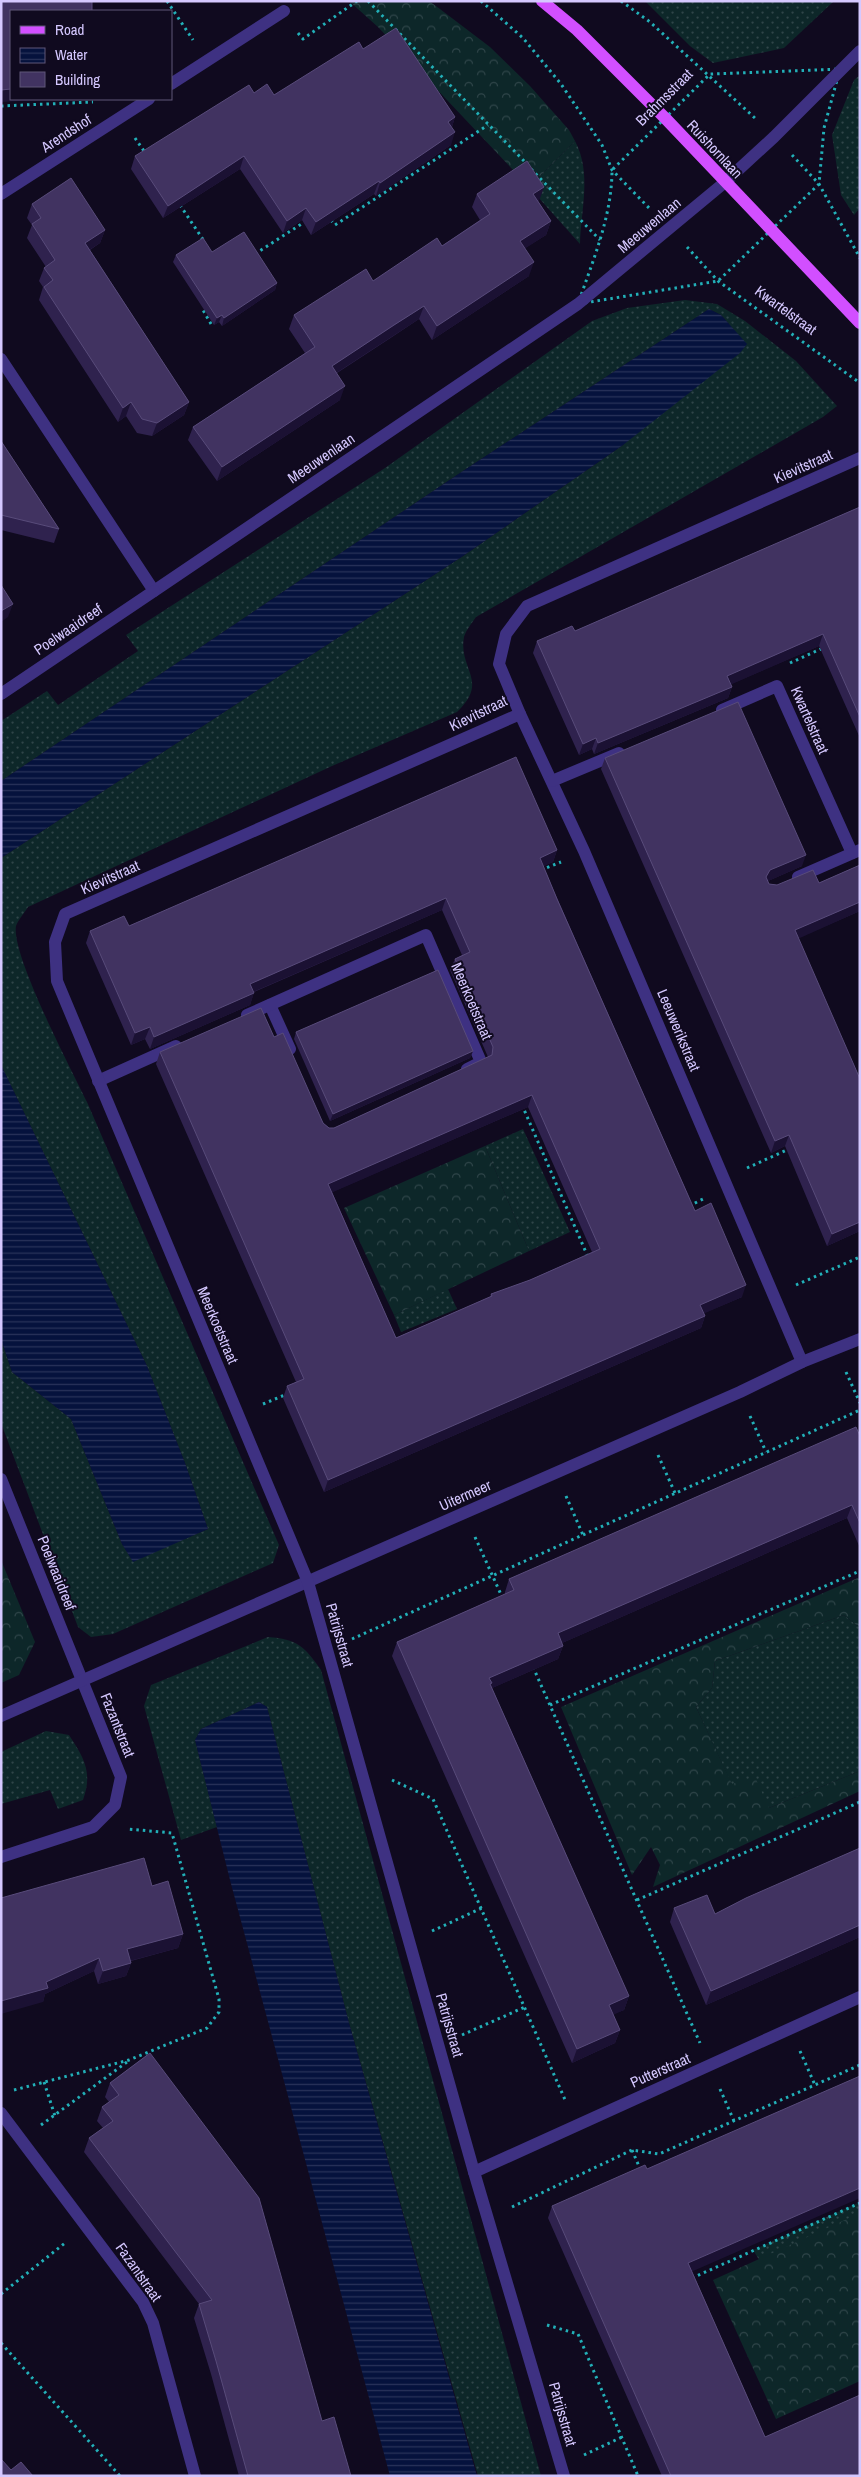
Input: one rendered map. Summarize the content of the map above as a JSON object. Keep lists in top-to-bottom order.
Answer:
{
  "streets": {
    "main road": ["Ruishornlaan"],
    "street": [
      "Arendshof",
      "Meeuwenlaan",
      "Kwartelstraat",
      "Kievitstraat",
      "Poelwaaidreef",
      "Meerkoetstraat",
      "Leeuwerikstraat",
      "Uitermeer",
      "Patrijsstraat",
      "Fazantstraat",
      "Putterstraat"
    ],
    "path": ["Brahmsstraat"]
  },
  "crossings": [
    ["Brahmsstraat", "Ruishornlaan"],
    ["Ruishornlaan", "Meeuwenlaan"],
    ["Meeuwenlaan", "Kwartelstraat"],
    ["Meeuwenlaan", "Poelwaaidreef"],
    ["Kievitstraat", "Meerkoetstraat"],
    ["Kievitstraat", "Leeuwerikstraat"],
    ["Poelwaaidreef", "Uitermeer"],
    ["Poelwaaidreef", "Fazantstraat"],
    ["Meerkoetstraat", "Uitermeer"],
    ["Meerkoetstraat", "Patrijsstraat"],
    ["Leeuwerikstraat", "Uitermeer"],
    ["Uitermeer", "Patrijsstraat"],
    ["Uitermeer", "Fazantstraat"],
    ["Patrijsstraat", "Putterstraat"]
  ],
  "legend": ["Road", "Water", "Building"]
}
